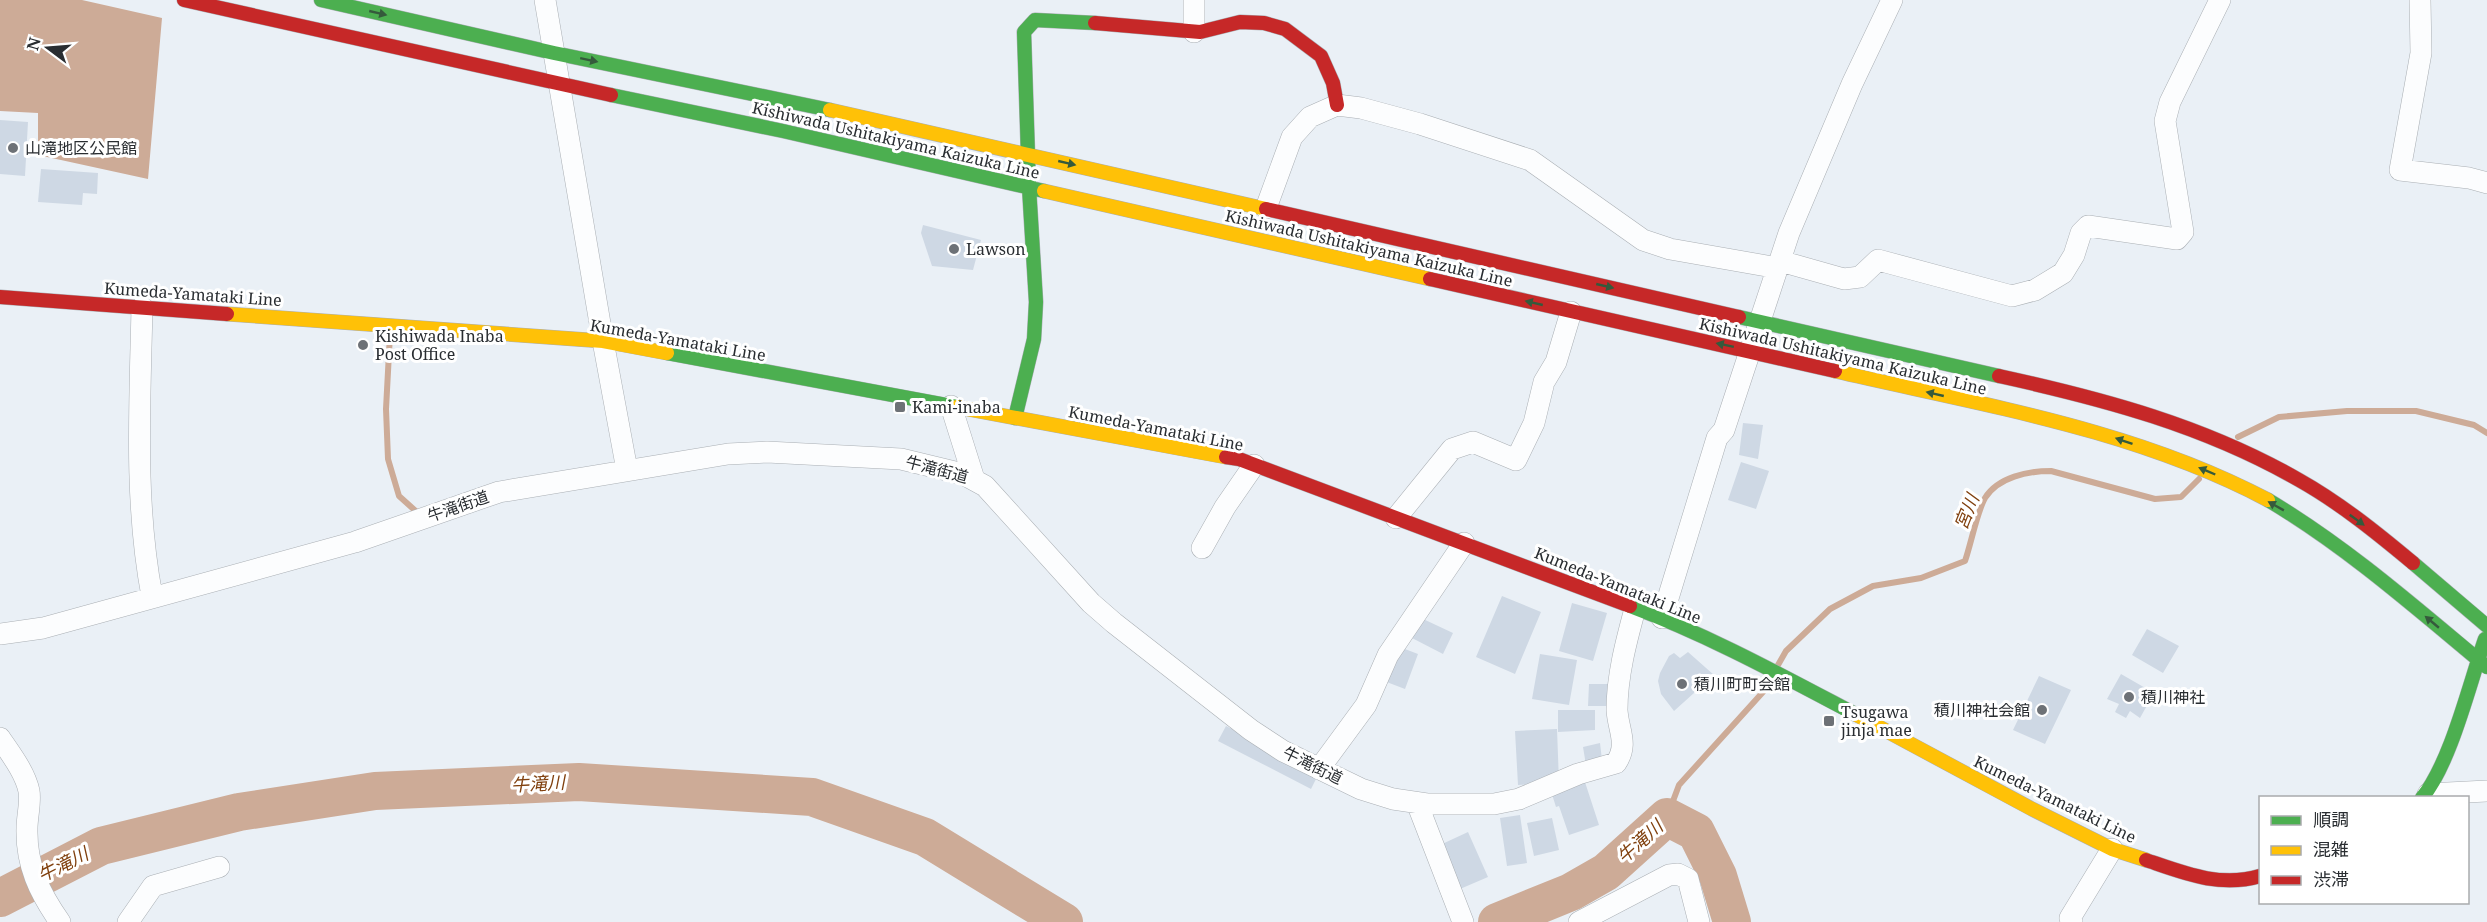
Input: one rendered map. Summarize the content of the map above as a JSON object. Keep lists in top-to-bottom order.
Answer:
{
  "streets": {
    "main road": ["Kishiwada Ushitakiyama Kaizuka Line", "Kumeda-Yamataki Line"],
    "street": ["牛滝街道"]
  },
  "crossings": [
    ["Kumeda-Yamataki Line", "牛滝街道"]
  ],
  "water": ["宮川", "牛滝川"],
  "places": {
    "other": [
      "山滝地区公民館",
      "Lawson",
      "Kishiwada Inaba Post Office",
      "積川町町会館",
      "積川神社",
      "積川神社会館"
    ],
    "transit": ["Kami-inaba", "Tsugawa jinja mae"]
  },
  "legend": ["順調", "混雑", "渋滞"],
  "north": "left"
}
